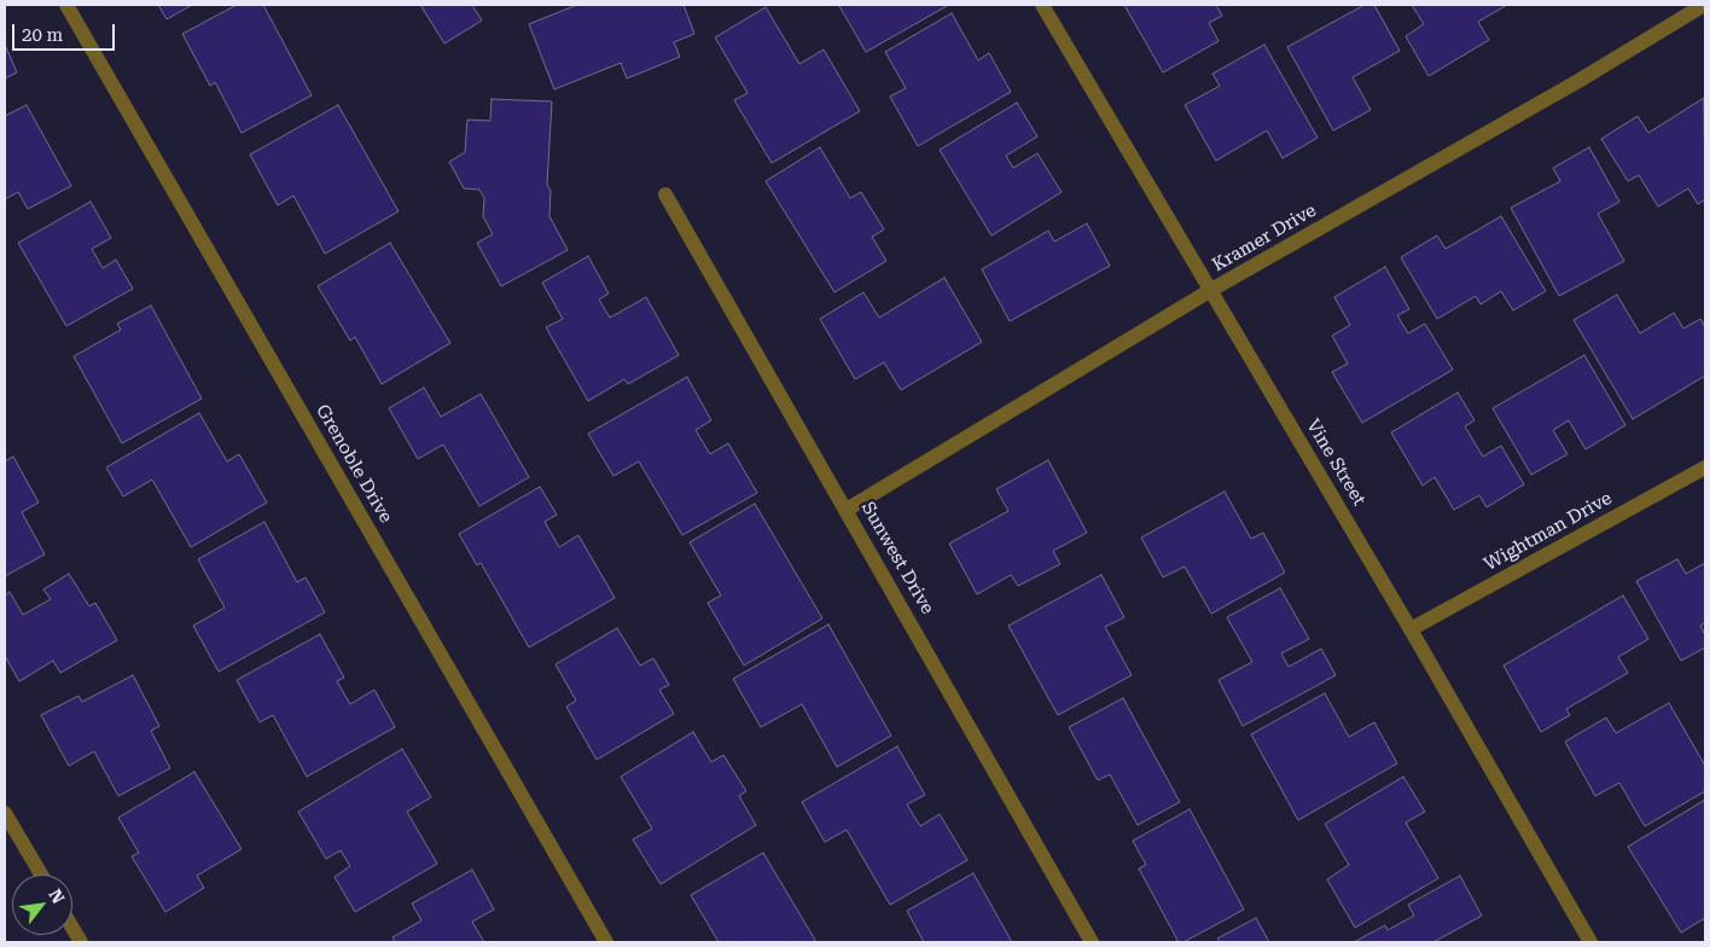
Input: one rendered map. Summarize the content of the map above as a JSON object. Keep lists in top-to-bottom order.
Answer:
{
  "streets": {
    "street": [
      "Kramer Drive",
      "Vine Street",
      "Grenoble Drive",
      "Wightman Drive",
      "Sunwest Drive"
    ]
  },
  "crossings": [
    ["Kramer Drive", "Vine Street"],
    ["Kramer Drive", "Sunwest Drive"],
    ["Vine Street", "Wightman Drive"]
  ],
  "scale_bar": "20 m",
  "north": "top right"
}
